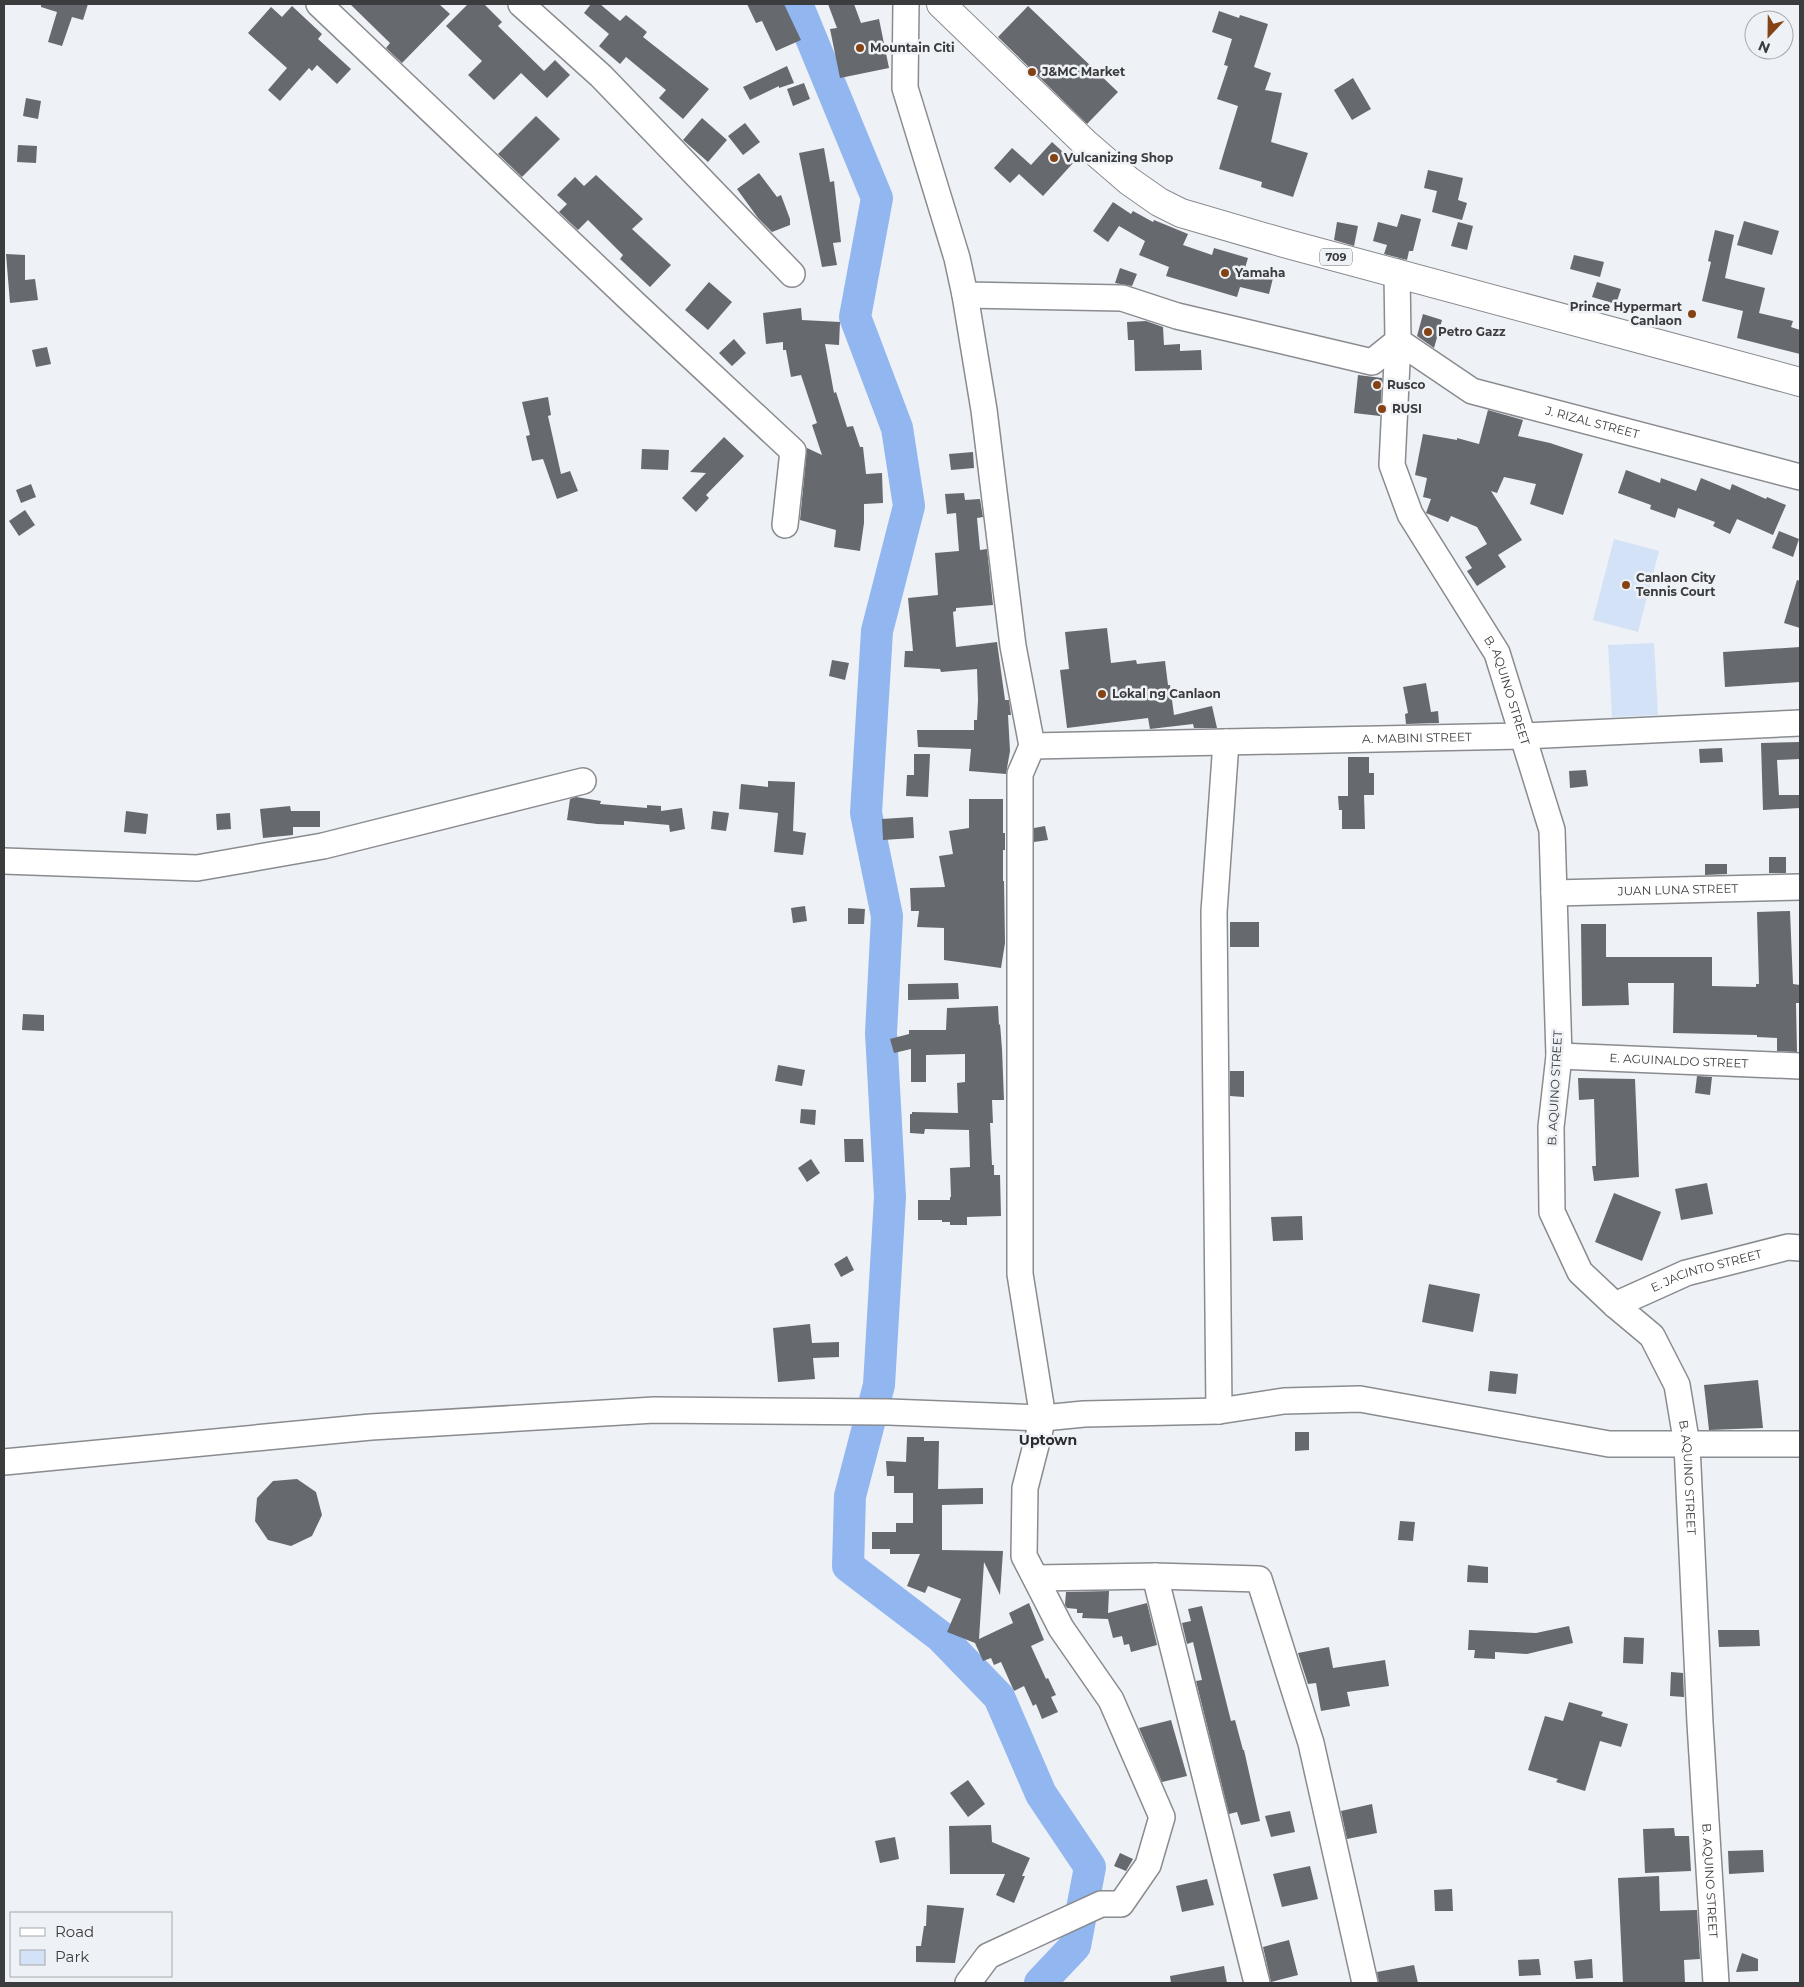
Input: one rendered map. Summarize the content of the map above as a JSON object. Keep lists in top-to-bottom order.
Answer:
{
  "streets": {
    "main road": ["709"],
    "street": [
      "J. RIZAL STREET",
      "B. AQUINO STREET",
      "A. MABINI STREET",
      "JUAN LUNA STREET",
      "E. AGUINALDO STREET",
      "E. JACINTO STREET"
    ]
  },
  "crossings": [
    ["709", "B. AQUINO STREET"],
    ["J. RIZAL STREET", "B. AQUINO STREET"],
    ["B. AQUINO STREET", "A. MABINI STREET"],
    ["B. AQUINO STREET", "JUAN LUNA STREET"],
    ["B. AQUINO STREET", "E. AGUINALDO STREET"],
    ["B. AQUINO STREET", "E. JACINTO STREET"]
  ],
  "districts": ["Uptown"],
  "places": [
    "Mountain Citi",
    "J&MC Market",
    "Vulcanizing Shop",
    "Yamaha",
    "Prince Hypermart Canlaon",
    "Petro Gazz",
    "Rusco",
    "RUSI",
    "Canlaon City Tennis Court",
    "Lokal ng Canlaon"
  ],
  "legend": ["Road", "Park"],
  "north": "bottom"
}
